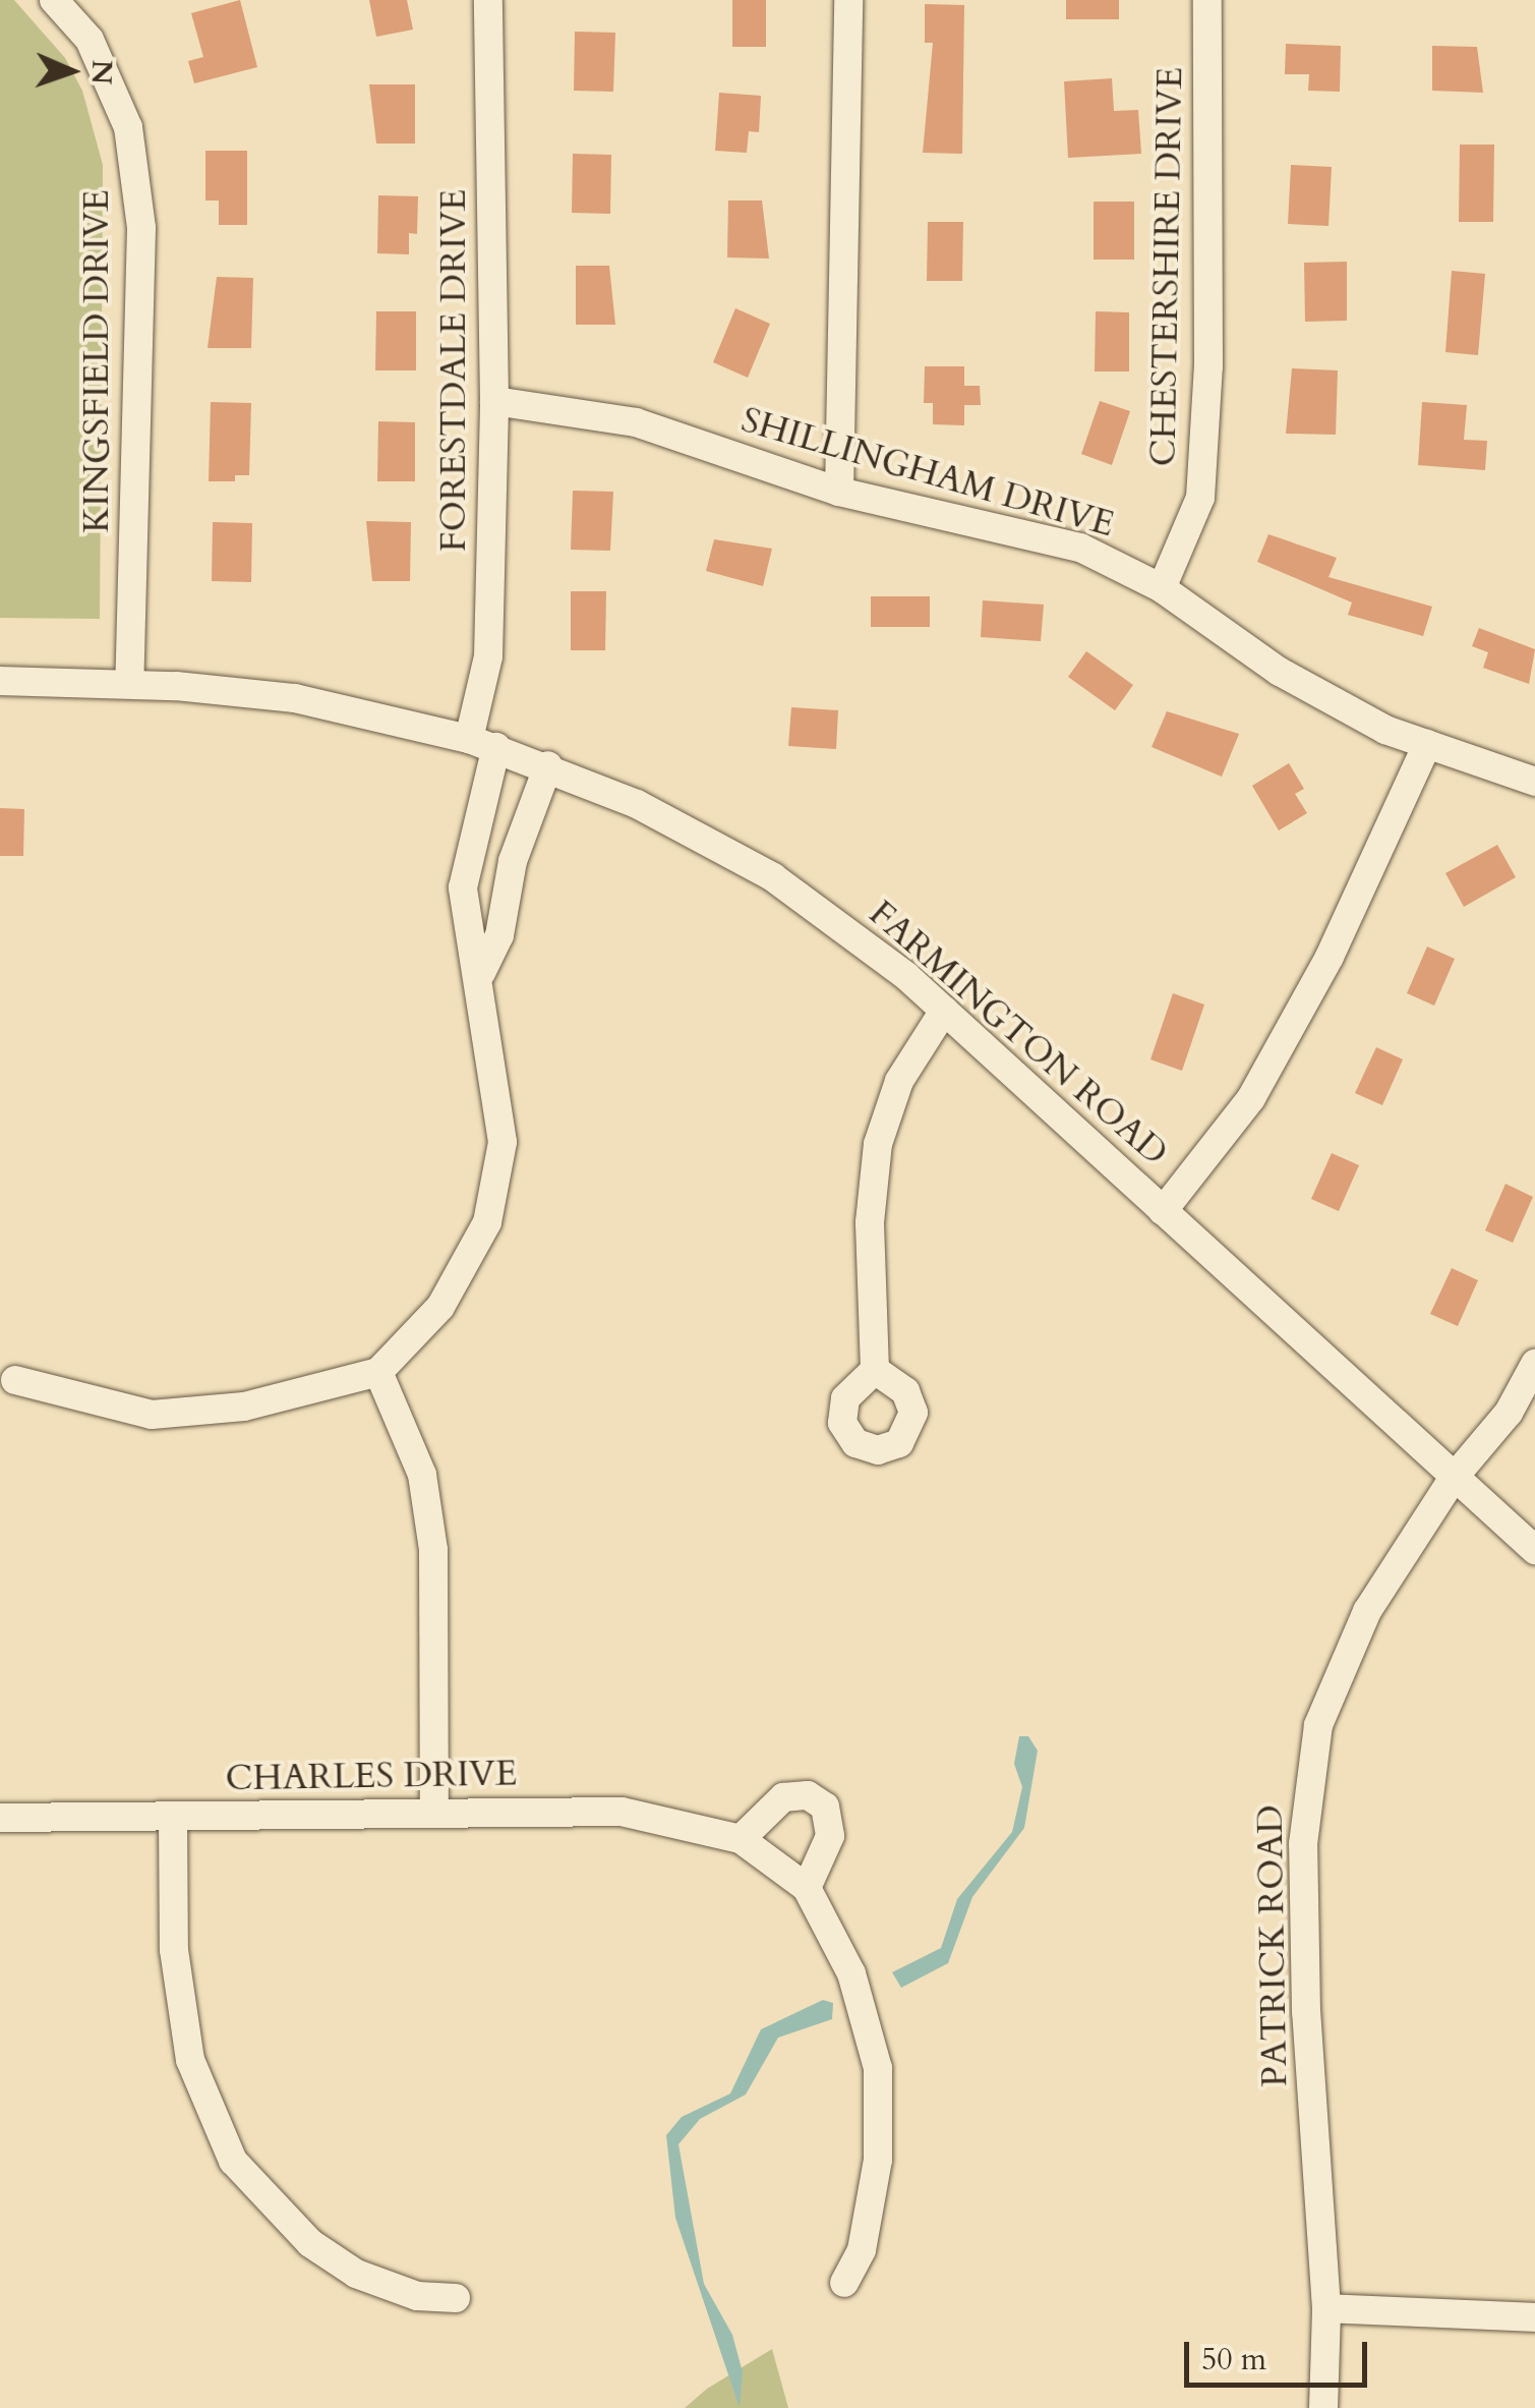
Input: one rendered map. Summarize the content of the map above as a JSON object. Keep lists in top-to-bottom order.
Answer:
{
  "streets": {
    "street": [
      "CHESTERSHIRE DRIVE",
      "KINGSFIELD DRIVE",
      "FORESTDALE DRIVE",
      "SHILLINGHAM DRIVE",
      "FARMINGTON ROAD",
      "CHARLES DRIVE",
      "PATRICK ROAD"
    ]
  },
  "crossings": [
    ["CHESTERSHIRE DRIVE", "SHILLINGHAM DRIVE"],
    ["KINGSFIELD DRIVE", "FARMINGTON ROAD"],
    ["FORESTDALE DRIVE", "SHILLINGHAM DRIVE"],
    ["FORESTDALE DRIVE", "FARMINGTON ROAD"],
    ["FARMINGTON ROAD", "PATRICK ROAD"]
  ],
  "scale_bar": "50 m",
  "north": "right"
}
